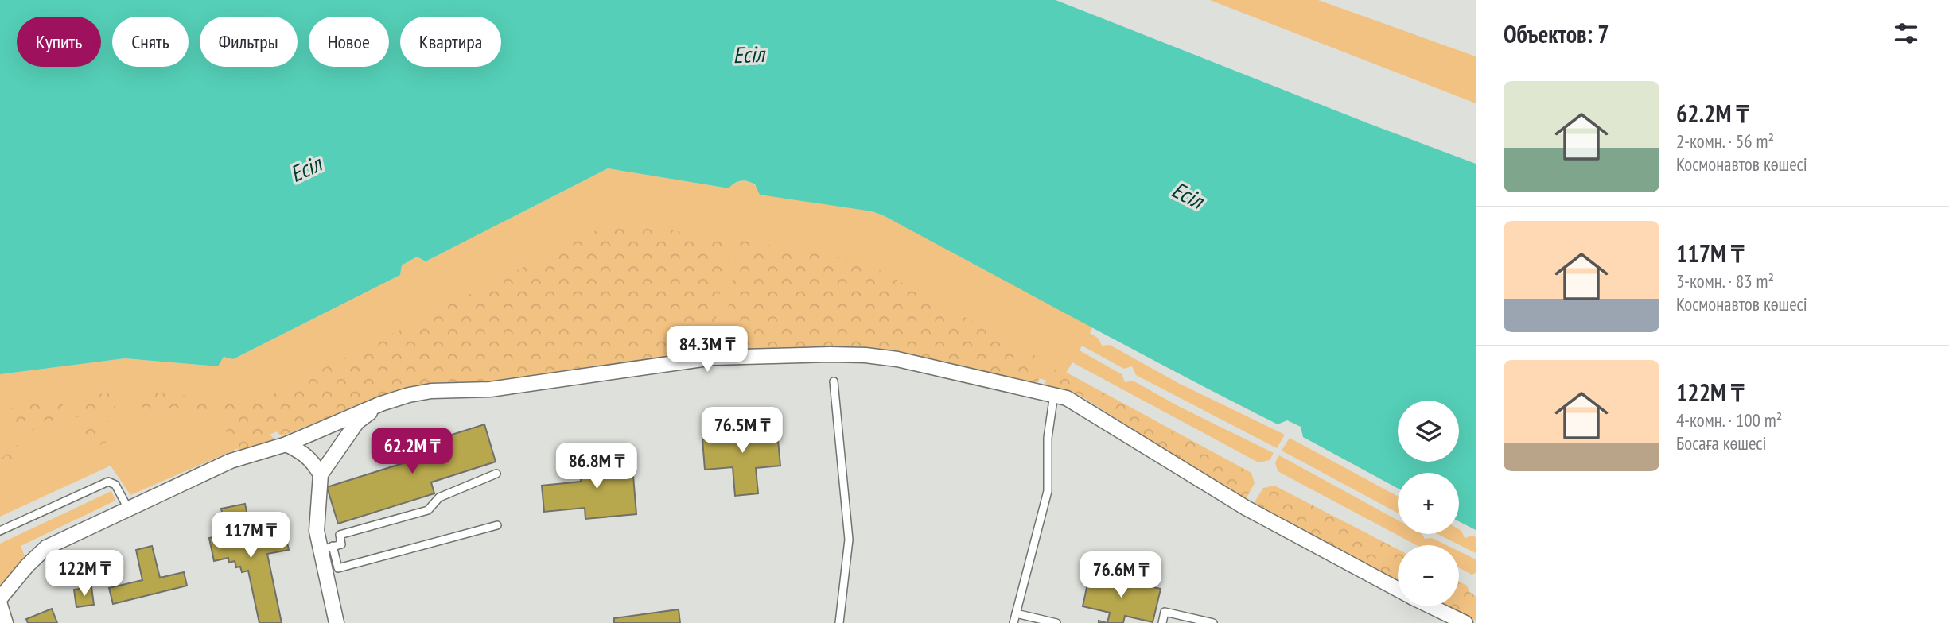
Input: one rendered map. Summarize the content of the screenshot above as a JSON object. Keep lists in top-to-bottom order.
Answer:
{
  "water": ["Есіл"],
  "page": {
    "heading": "Объектов: 7",
    "chip": [
      "Купить",
      "Снять",
      "Фильтры",
      "Новое",
      "Квартира"
    ],
    "list": [
      {
        "name": "62.2M ₸",
        "note": "2-комн. · 56 m² · Космонавтов көшесі"
      },
      {
        "name": "117M ₸",
        "note": "3-комн. · 83 m² · Космонавтов көшесі"
      },
      {
        "name": "122M ₸",
        "note": "4-комн. · 100 m² · Босаға көшесі"
      }
    ],
    "price": [
      "84.3M ₸",
      "76.5M ₸",
      "62.2M ₸",
      "86.8M ₸",
      "117M ₸",
      "122M ₸",
      "76.6M ₸"
    ],
    "map_buttons": ["+", "−"]
  }
}
